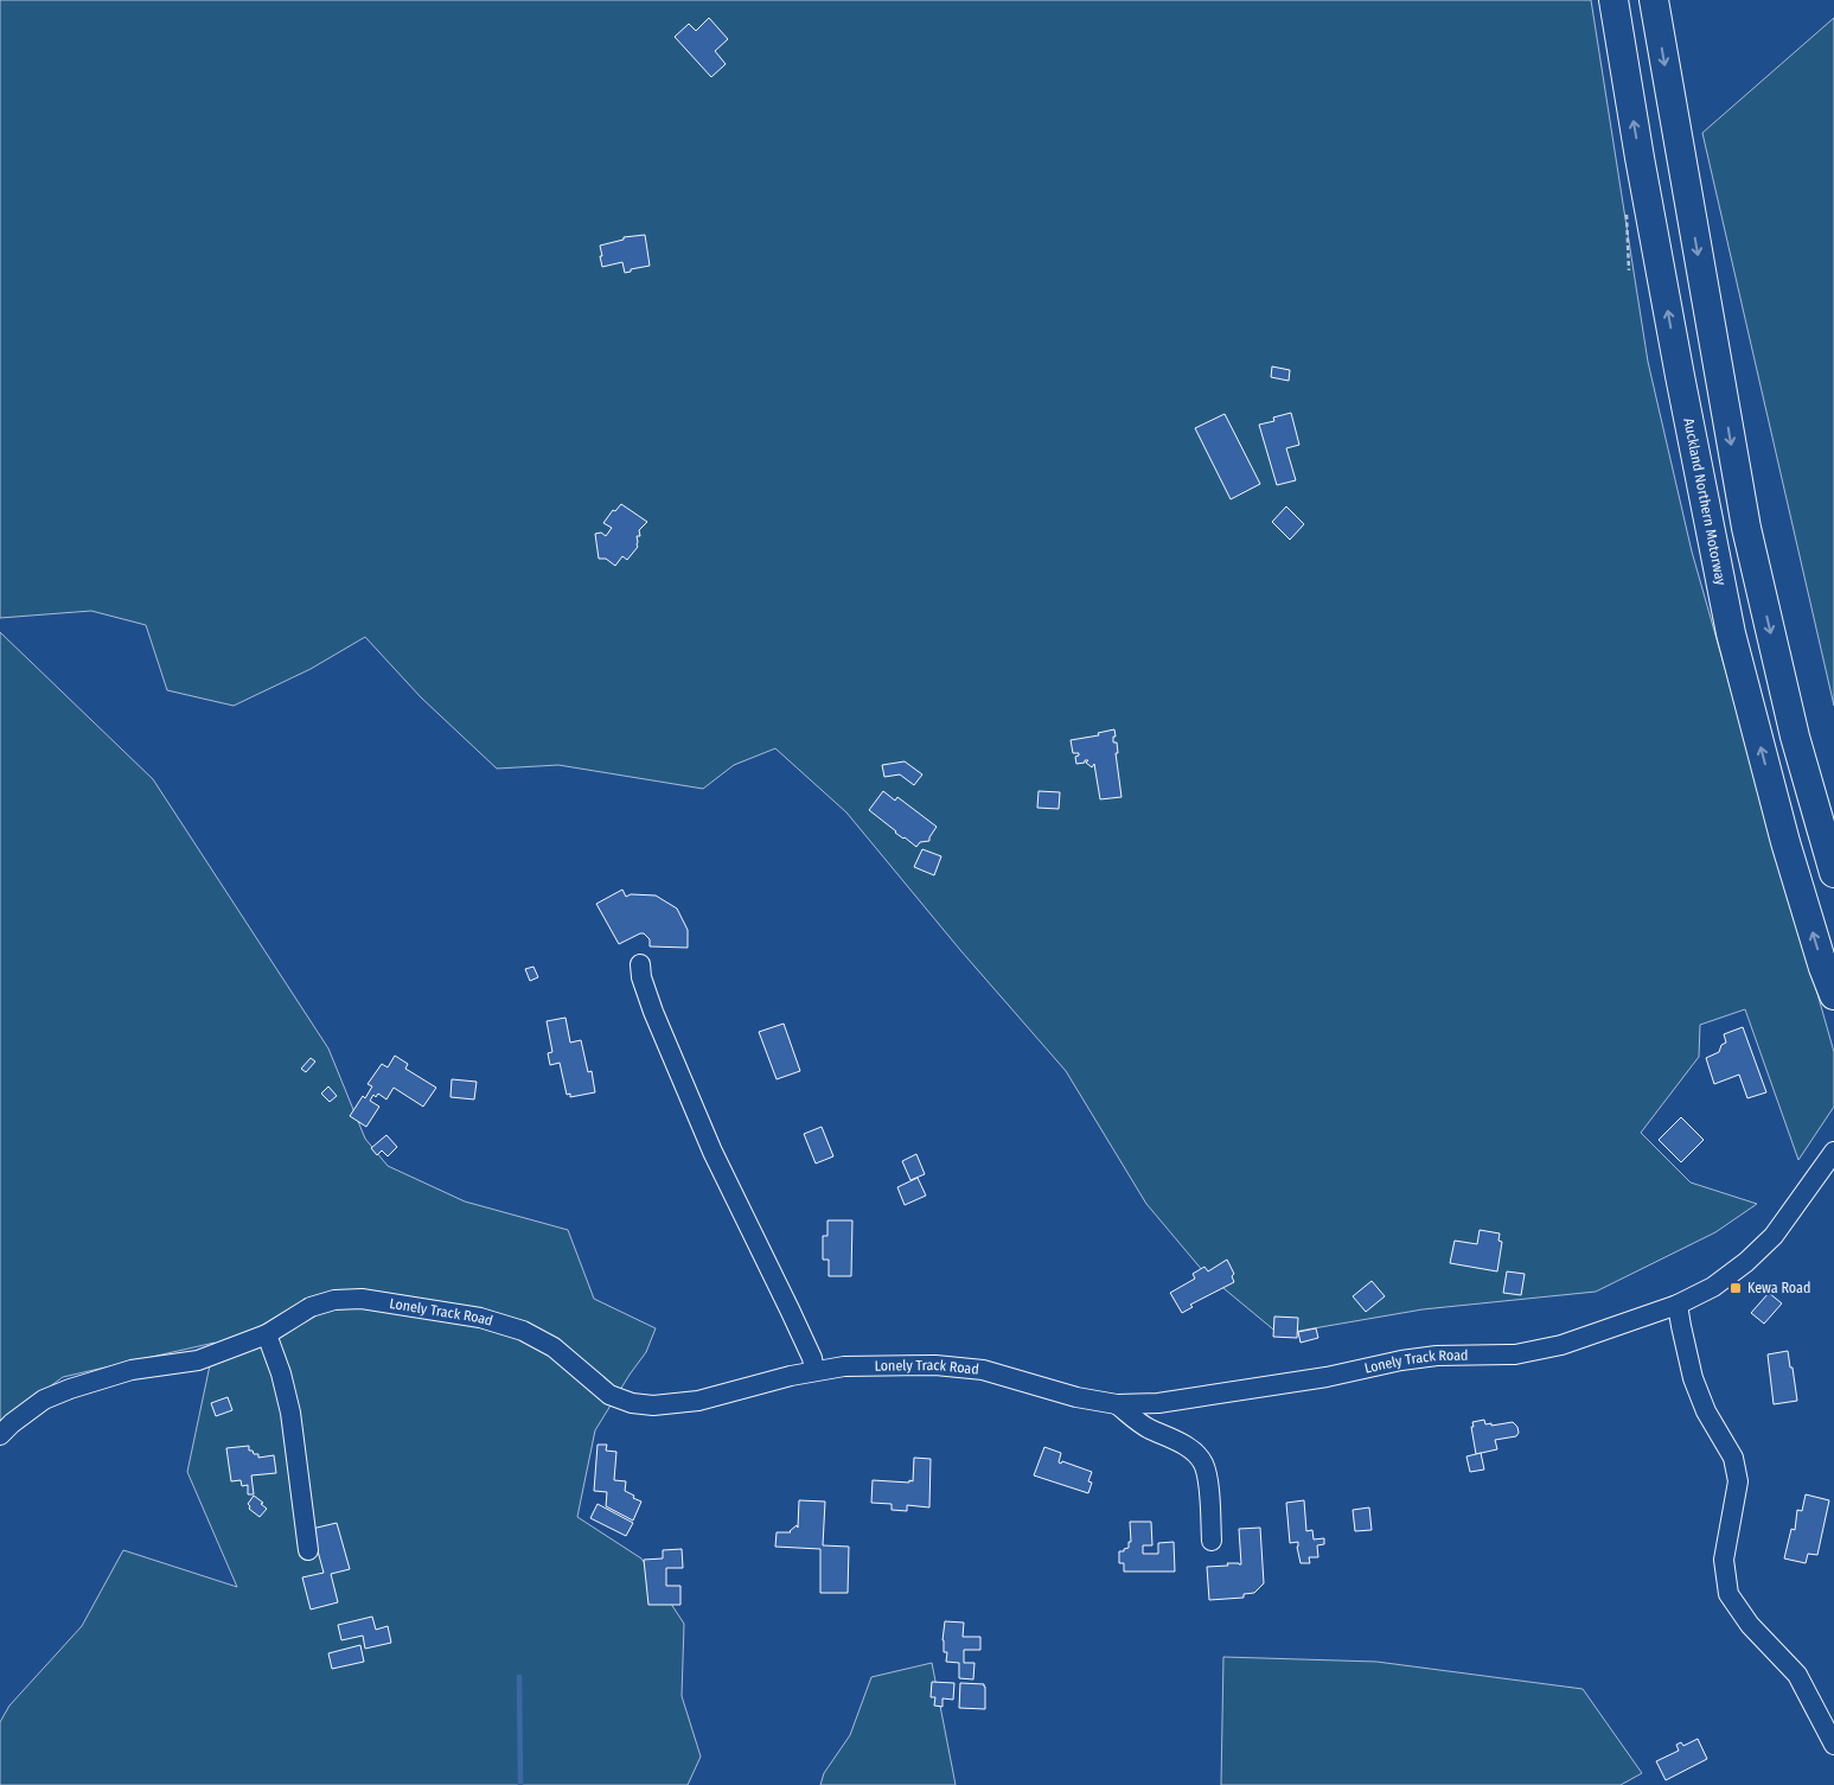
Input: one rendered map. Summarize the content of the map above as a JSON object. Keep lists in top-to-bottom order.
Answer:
{
  "streets": {
    "highway": ["Auckland Northern Motorway"],
    "street": ["Lonely Track Road"]
  },
  "places": {
    "transit": ["Kewa Road"]
  }
}
